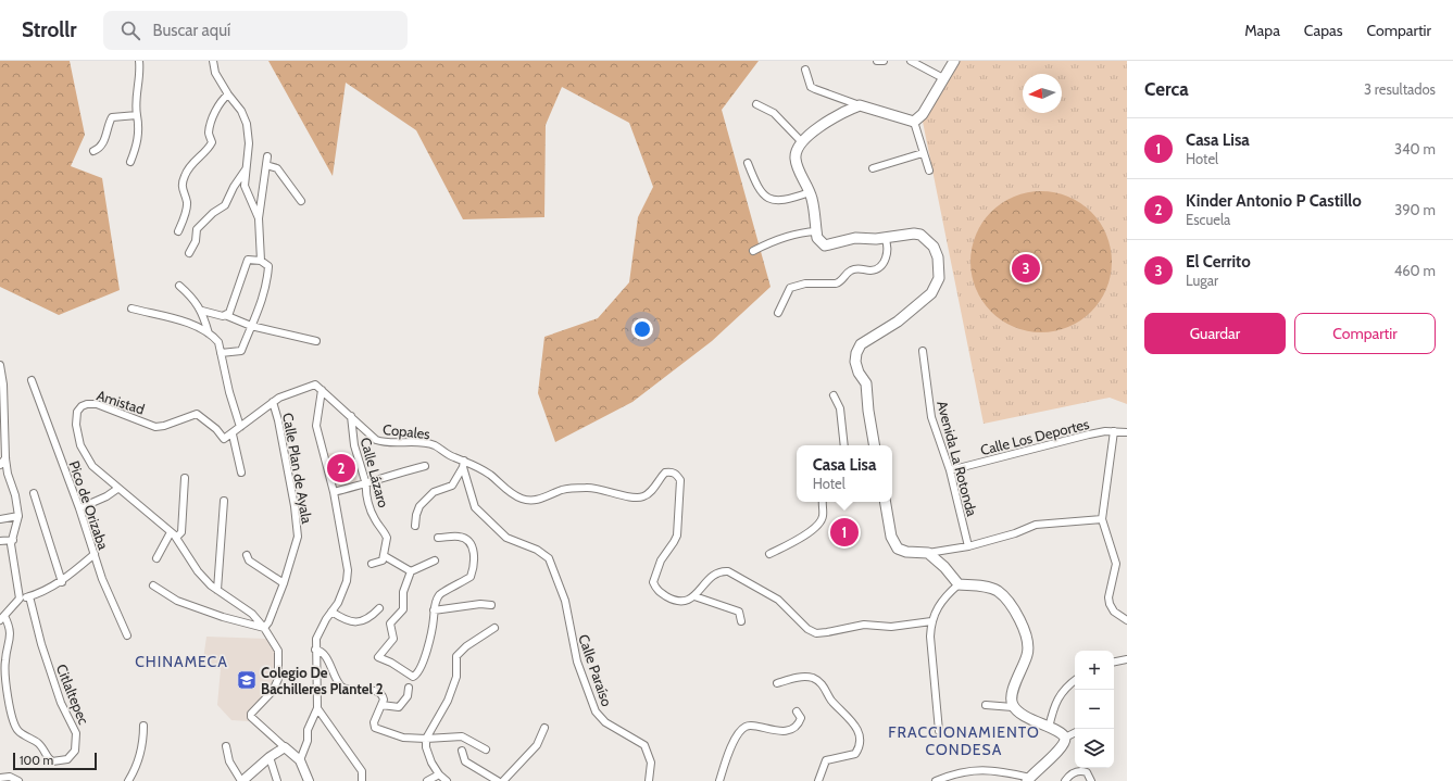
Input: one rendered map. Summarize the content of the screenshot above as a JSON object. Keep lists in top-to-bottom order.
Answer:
{
  "streets": {
    "street": [
      "Amistad",
      "Copales",
      "Calle Los Deportes",
      "Avenida La Rotonda",
      "Calle Plan de Ayala",
      "Calle Lázaro",
      "Pico de Orizaba",
      "Calle Paraíso",
      "Citlaltepec"
    ]
  },
  "crossings": [
    ["Copales", "Calle Lázaro"],
    ["Copales", "Calle Paraíso"],
    ["Calle Los Deportes", "Avenida La Rotonda"]
  ],
  "districts": ["CHINAMECA", "FRACCIONAMIENTO CONDESA"],
  "places": {
    "school or university": ["Colegio De Bachilleres Plantel 2"]
  },
  "scale_bar": "100 m",
  "north": "left",
  "page": {
    "header": "Strollr",
    "search": "Buscar aquí",
    "nav": ["Mapa", "Capas", "Compartir"],
    "heading": ["Cerca", "3 resultados"],
    "list": [
      {
        "mark": "1",
        "name": "Casa Lisa",
        "note": "Hotel",
        "value": "340 m"
      },
      {
        "mark": "2",
        "name": "Kinder Antonio P Castillo",
        "note": "Escuela",
        "value": "390 m"
      },
      {
        "mark": "3",
        "name": "El Cerrito",
        "note": "Lugar",
        "value": "460 m"
      }
    ],
    "pins": ["3", "2", "1"],
    "buttons": ["Guardar", "Compartir"],
    "popup": ["Casa Lisa", "Hotel"],
    "map_buttons": ["+", "−"],
    "scale": "100 m"
  }
}
